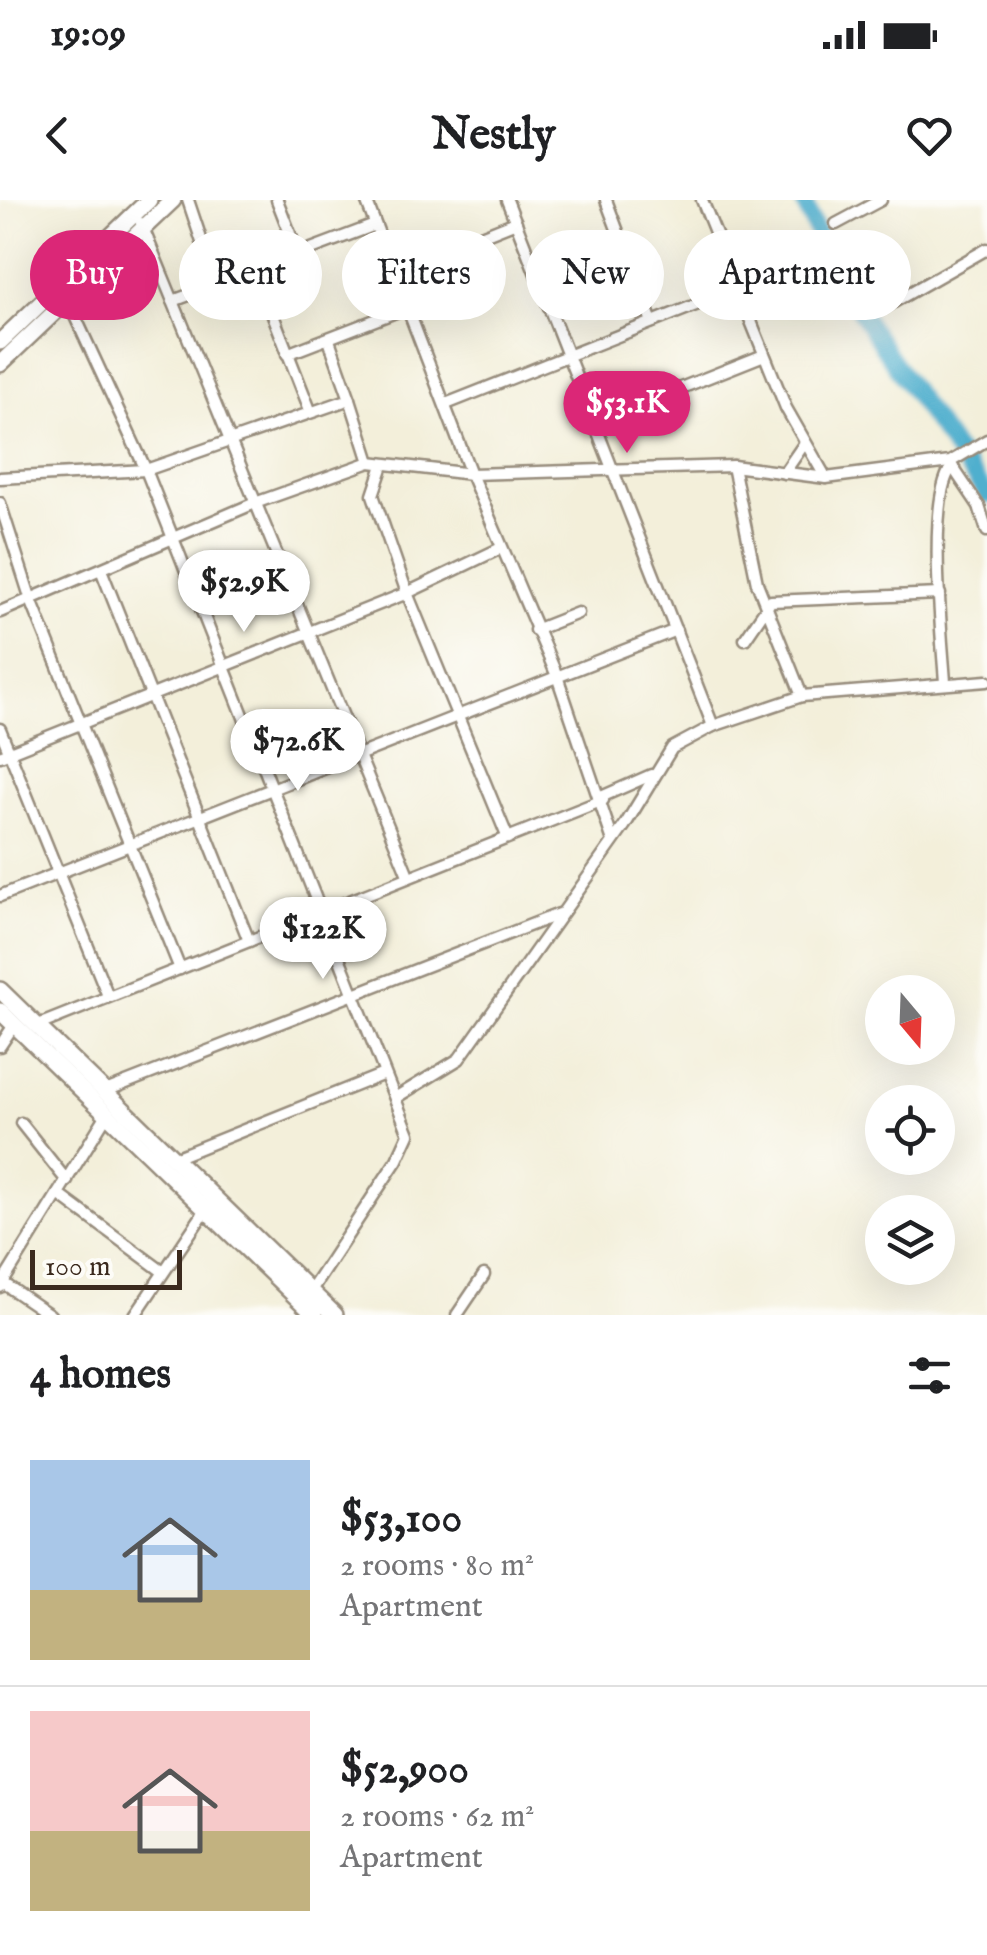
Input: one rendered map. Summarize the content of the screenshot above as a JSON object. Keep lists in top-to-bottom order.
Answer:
{
  "scale_bar": "100 m",
  "north": "bottom",
  "page": {
    "status": "19:09",
    "header": "Nestly",
    "chip": [
      "Buy",
      "Rent",
      "Filters",
      "New",
      "Apartment"
    ],
    "price": [
      "$53.1K",
      "$52.9K",
      "$72.6K",
      "$122K"
    ],
    "scale": "100 m",
    "heading": "4 homes",
    "list": [
      {
        "name": "$53,100",
        "note": "2 rooms · 80 m² · Apartment"
      },
      {
        "name": "$52,900",
        "note": "2 rooms · 62 m² · Apartment"
      }
    ]
  }
}
